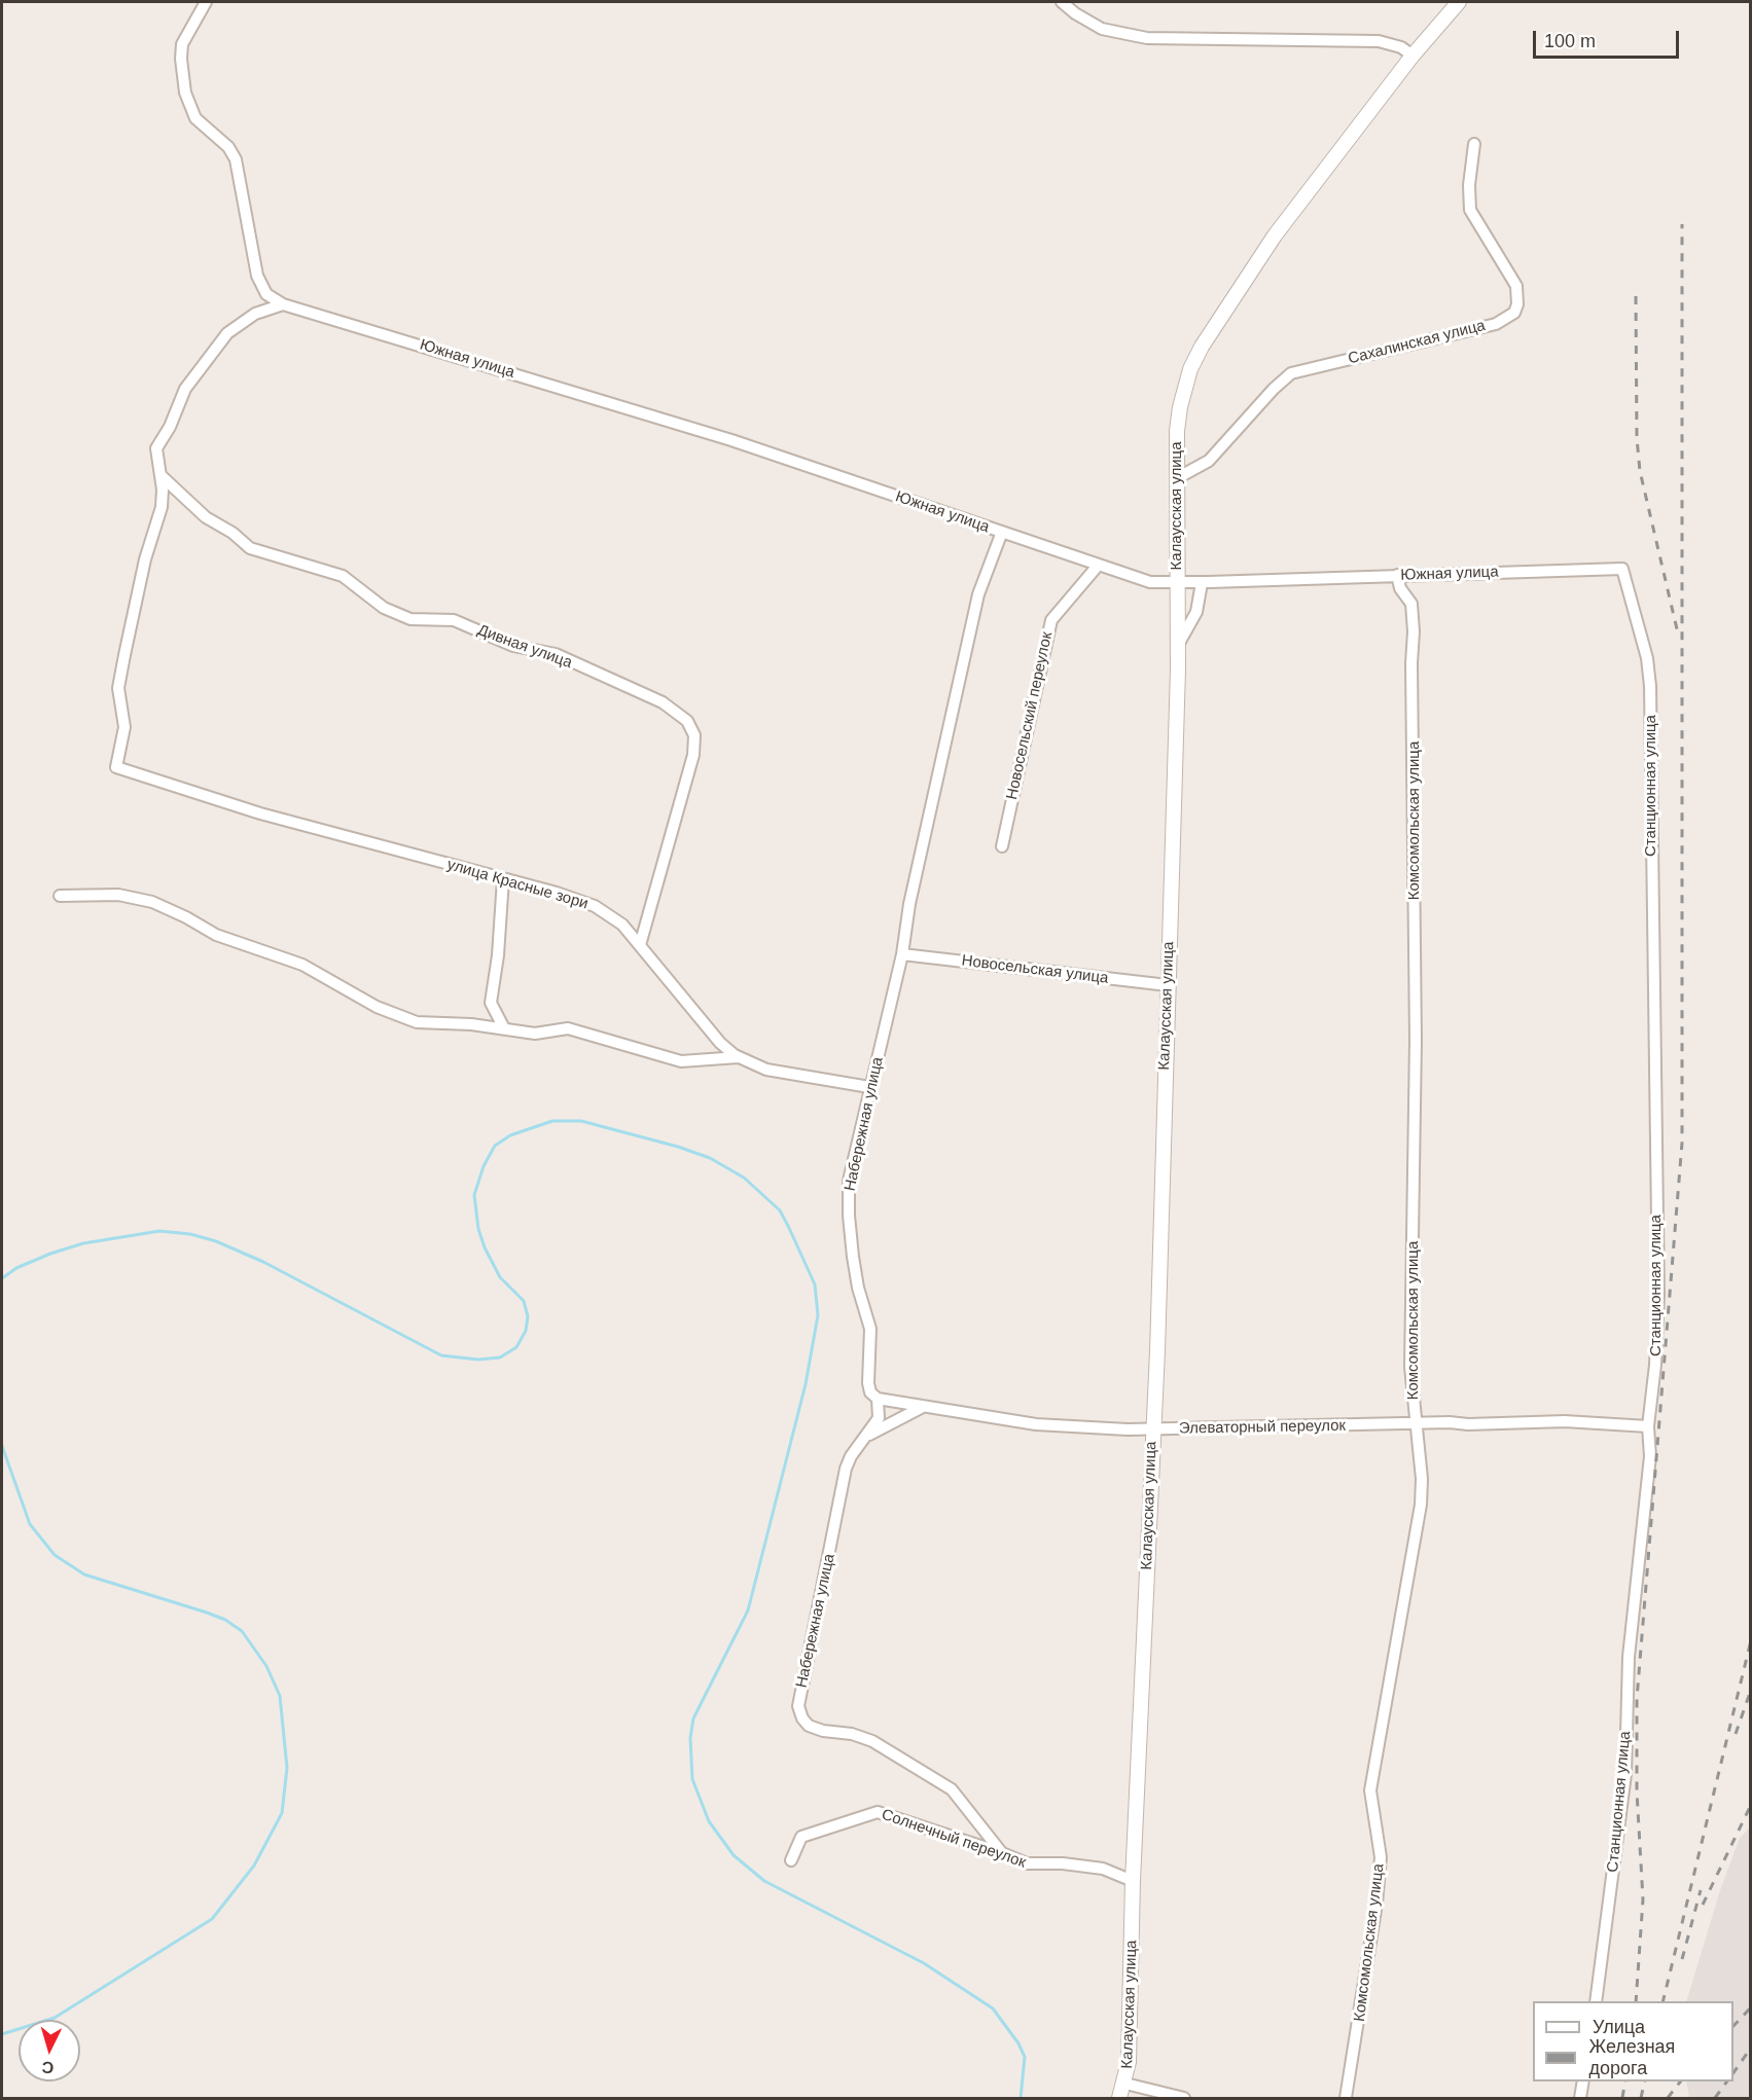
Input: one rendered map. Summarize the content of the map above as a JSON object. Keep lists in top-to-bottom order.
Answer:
{
  "streets": {
    "street": [
      "Сахалинская улица",
      "Южная улица",
      "Калаусская улица",
      "Дивная улица",
      "Новосельский переулок",
      "Станционная улица",
      "Комсомольская улица",
      "улица Красные зори",
      "Новосельская улица",
      "Набережная улица",
      "Элеваторный переулок",
      "Солнечный переулок"
    ]
  },
  "crossings": [
    ["Сахалинская улица", "Калаусская улица"],
    ["Южная улица", "Калаусская улица"],
    ["Южная улица", "Новосельский переулок"],
    ["Южная улица", "Станционная улица"],
    ["Южная улица", "Комсомольская улица"],
    ["Южная улица", "Набережная улица"],
    ["Калаусская улица", "Новосельская улица"],
    ["Калаусская улица", "Элеваторный переулок"],
    ["Калаусская улица", "Солнечный переулок"],
    ["Дивная улица", "улица Красные зори"],
    ["Станционная улица", "Элеваторный переулок"],
    ["Комсомольская улица", "Элеваторный переулок"],
    ["улица Красные зори", "Набережная улица"],
    ["Новосельская улица", "Набережная улица"],
    ["Набережная улица", "Элеваторный переулок"],
    ["Набережная улица", "Солнечный переулок"]
  ],
  "legend": ["Улица", "Железная дорога"],
  "scale_bar": "100 m",
  "north": "bottom"
}
